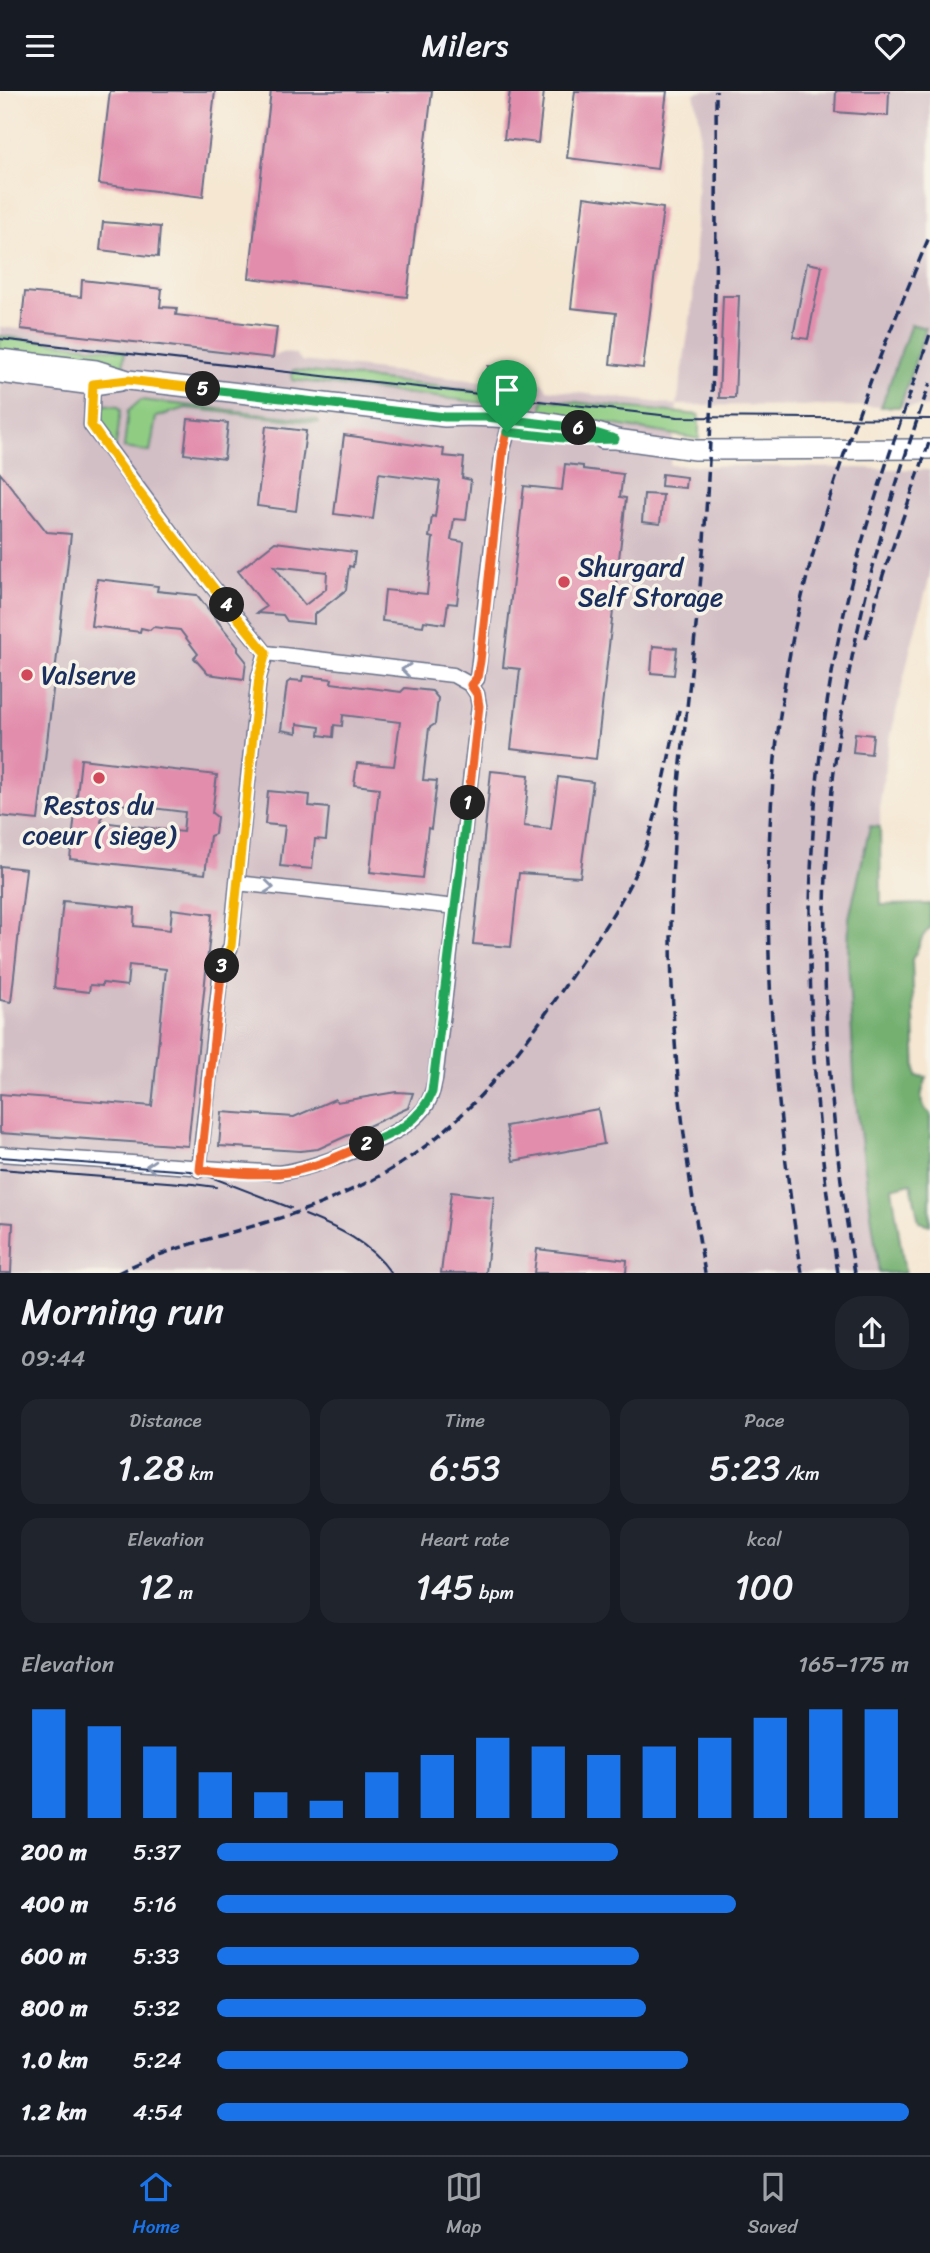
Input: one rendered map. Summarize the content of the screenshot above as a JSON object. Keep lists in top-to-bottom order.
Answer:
{
  "places": ["Shurgard Self Storage", "Valserve", "Restos du coeur ( siege)"],
  "page": {
    "header": "Milers",
    "pins": [
      "5",
      "6",
      "4",
      "1",
      "3",
      "2"
    ],
    "heading": ["Morning run", "09:44"],
    "stats": [
      ["Distance", "1.28 km"],
      ["Time", "6:53"],
      ["Pace", "5:23 /km"],
      ["Elevation", "12 m"],
      ["Heart rate", "145 bpm"],
      ["kcal", "100"]
    ],
    "chart": ["Elevation", "165–175 m"],
    "list": [
      {
        "name": "200 m",
        "note": "5:37"
      },
      {
        "name": "400 m",
        "note": "5:16"
      },
      {
        "name": "600 m",
        "note": "5:33"
      },
      {
        "name": "800 m",
        "note": "5:32"
      },
      {
        "name": "1.0 km",
        "note": "5:24"
      },
      {
        "name": "1.2 km",
        "note": "4:54"
      }
    ],
    "tabs": ["Home", "Map", "Saved"]
  }
}
